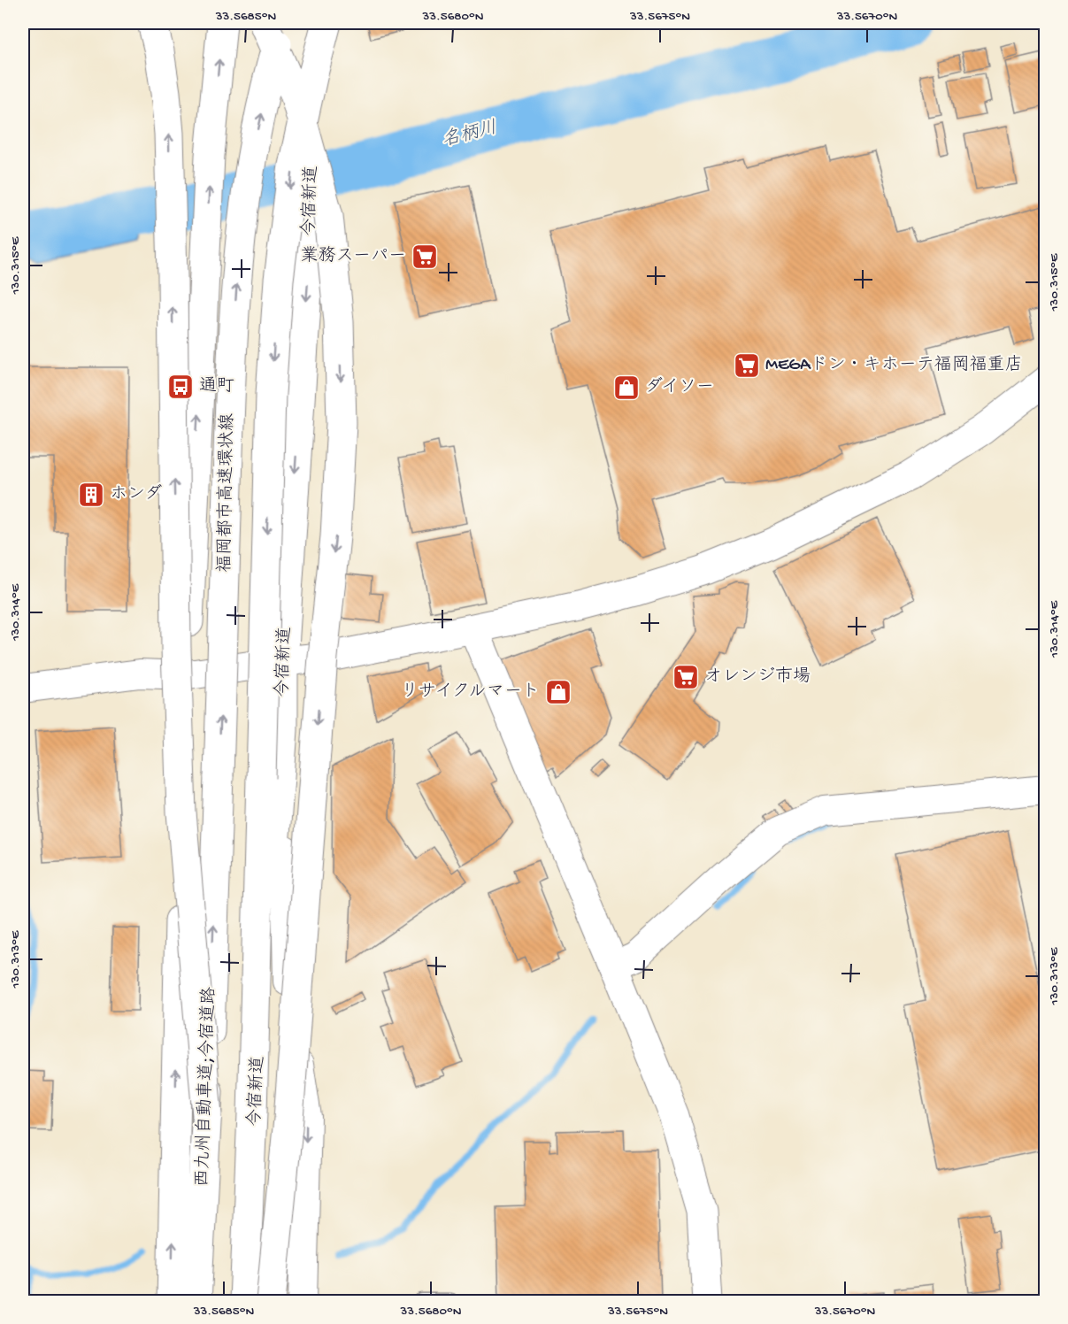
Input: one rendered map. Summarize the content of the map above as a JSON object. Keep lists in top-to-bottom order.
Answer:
{
  "streets": {
    "main road": ["今宿新道", "福岡都市高速環状線", "西九州自動車道;今宿道路"]
  },
  "crossings": [
    ["福岡都市高速環状線", "西九州自動車道;今宿道路"]
  ],
  "water": ["名柄川"],
  "places": {
    "supermarket": ["業務スーパー", "MEGAドン・キホーテ福岡福重店", "オレンジ市場"],
    "bus stop": ["通町"],
    "shop": ["ダイソー", "リサイクルマート"],
    "building": ["ホンダ"]
  },
  "coordinates": [
    "33.5685°N",
    "33.5680°N",
    "33.5675°N",
    "33.5670°N",
    "130.315°E",
    "130.314°E",
    "130.313°E"
  ]
}
